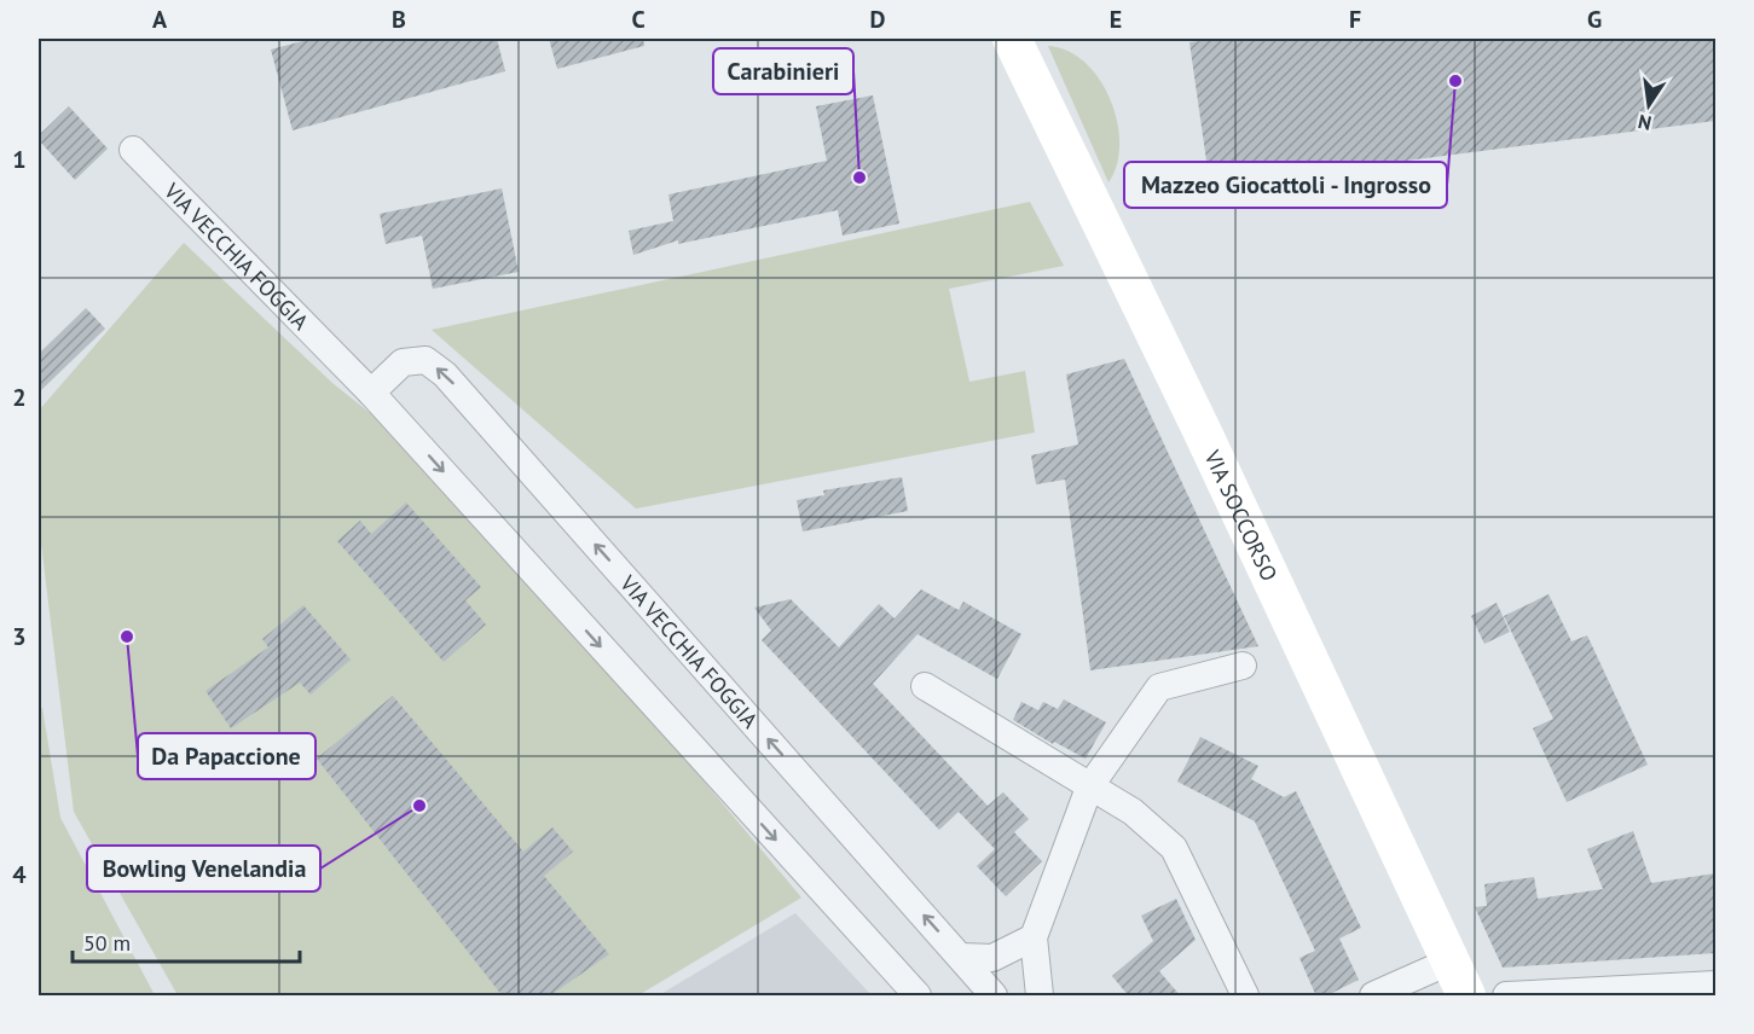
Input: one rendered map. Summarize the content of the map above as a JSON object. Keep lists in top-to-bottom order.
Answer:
{
  "streets": {
    "main road": ["VIA SOCCORSO"],
    "street": ["VIA VECCHIA FOGGIA"]
  },
  "places": [
    "Mazzeo Giocattoli - Ingrosso",
    "Carabinieri",
    "Da Papaccione",
    "Bowling Venelandia"
  ],
  "scale_bar": "50 m",
  "north": "bottom",
  "grid": {
    "columns": [
      "A",
      "B",
      "C",
      "D",
      "E",
      "F",
      "G"
    ],
    "rows": [
      "1",
      "2",
      "3",
      "4"
    ]
  }
}
